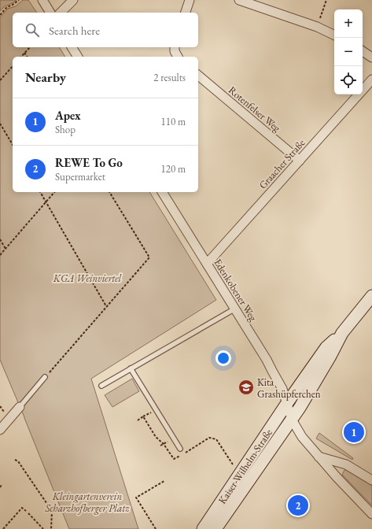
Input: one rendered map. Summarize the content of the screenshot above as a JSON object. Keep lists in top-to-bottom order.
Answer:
{
  "streets": {
    "main road": ["Kaiser-Wilhelm-Straße"],
    "street": ["Rotenfelser Weg", "Graacher Straße", "Edenkobener Weg"]
  },
  "crossings": [
    ["Rotenfelser Weg", "Graacher Straße"],
    ["Graacher Straße", "Edenkobener Weg"],
    ["Edenkobener Weg", "Kaiser-Wilhelm-Straße"]
  ],
  "parks": ["KGA Weinviertel", "Kleingartenverein Scharzhofberger Platz"],
  "places": {
    "school or university": ["Kita Grashüpferchen"]
  },
  "page": {
    "map_buttons": ["+", "−"],
    "search": "Search here",
    "heading": ["Nearby", "2 results"],
    "list": [
      {
        "mark": "1",
        "name": "Apex",
        "note": "Shop",
        "value": "110 m"
      },
      {
        "mark": "2",
        "name": "REWE To Go",
        "note": "Supermarket",
        "value": "120 m"
      }
    ],
    "pins": ["1", "2"]
  }
}
